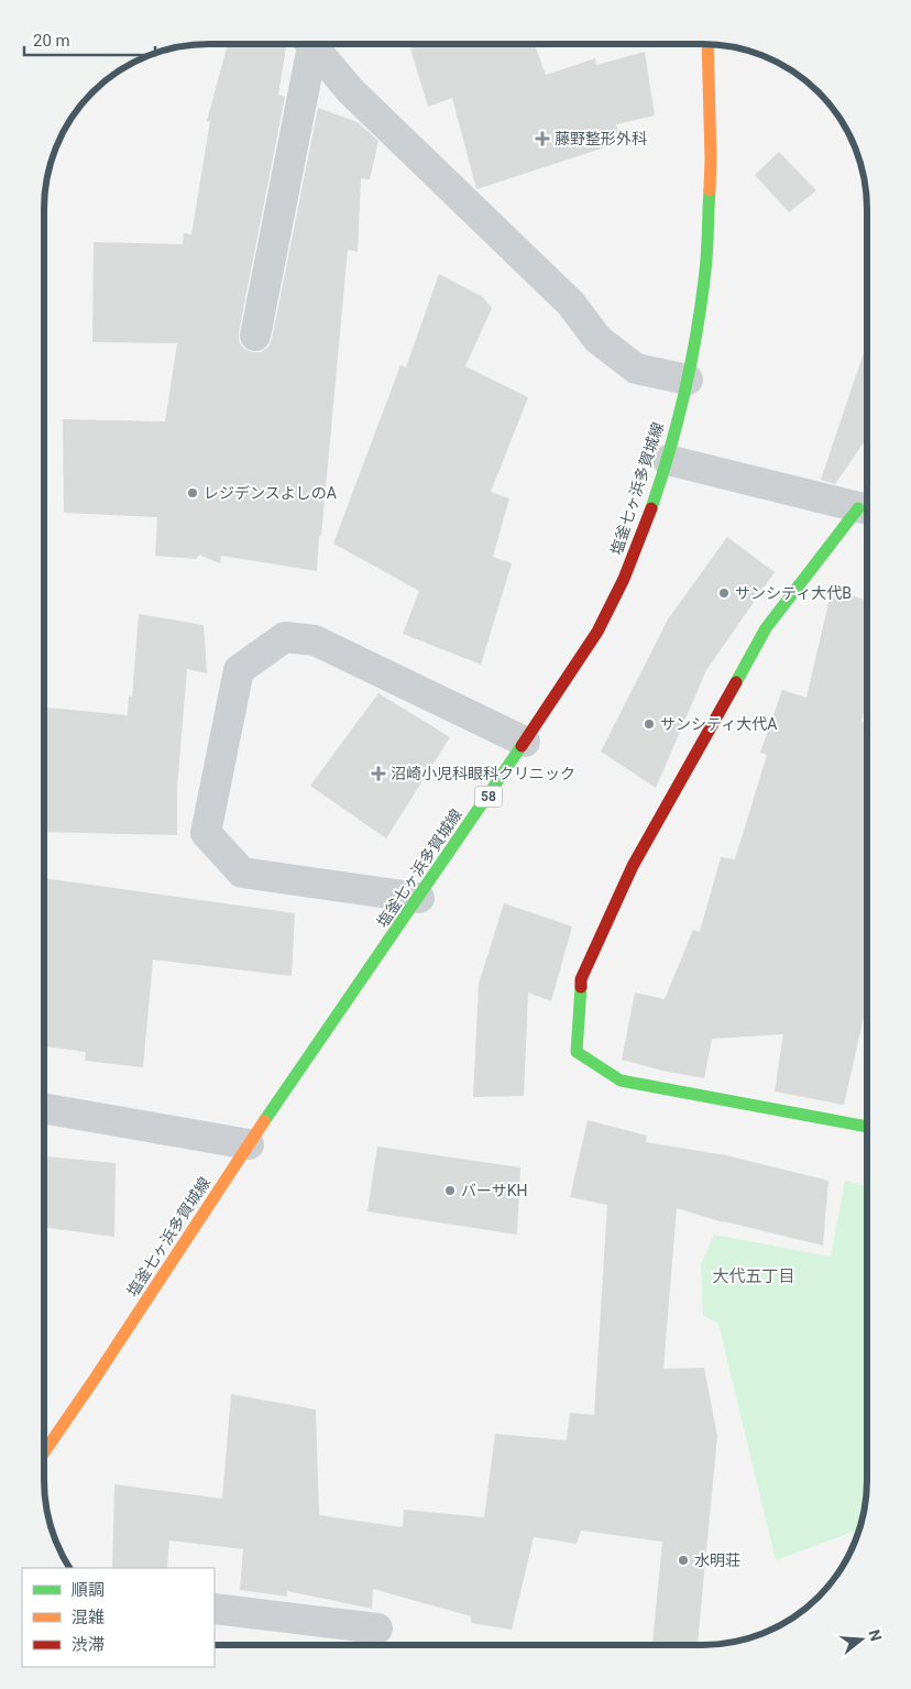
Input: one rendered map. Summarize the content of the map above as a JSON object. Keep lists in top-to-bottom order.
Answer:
{
  "streets": {
    "main road": ["塩釜七ヶ浜多賀城線", "58"]
  },
  "districts": ["大代五丁目"],
  "places": {
    "health": ["藤野整形外科", "沼崎小児科眼科クリニック"],
    "other": [
      "レジデンスよしのA",
      "サンシティ大代B",
      "サンシティ大代A",
      "バーサKH",
      "水明荘"
    ]
  },
  "legend": ["順調", "混雑", "渋滞"],
  "scale_bar": "20 m",
  "north": "right"
}
